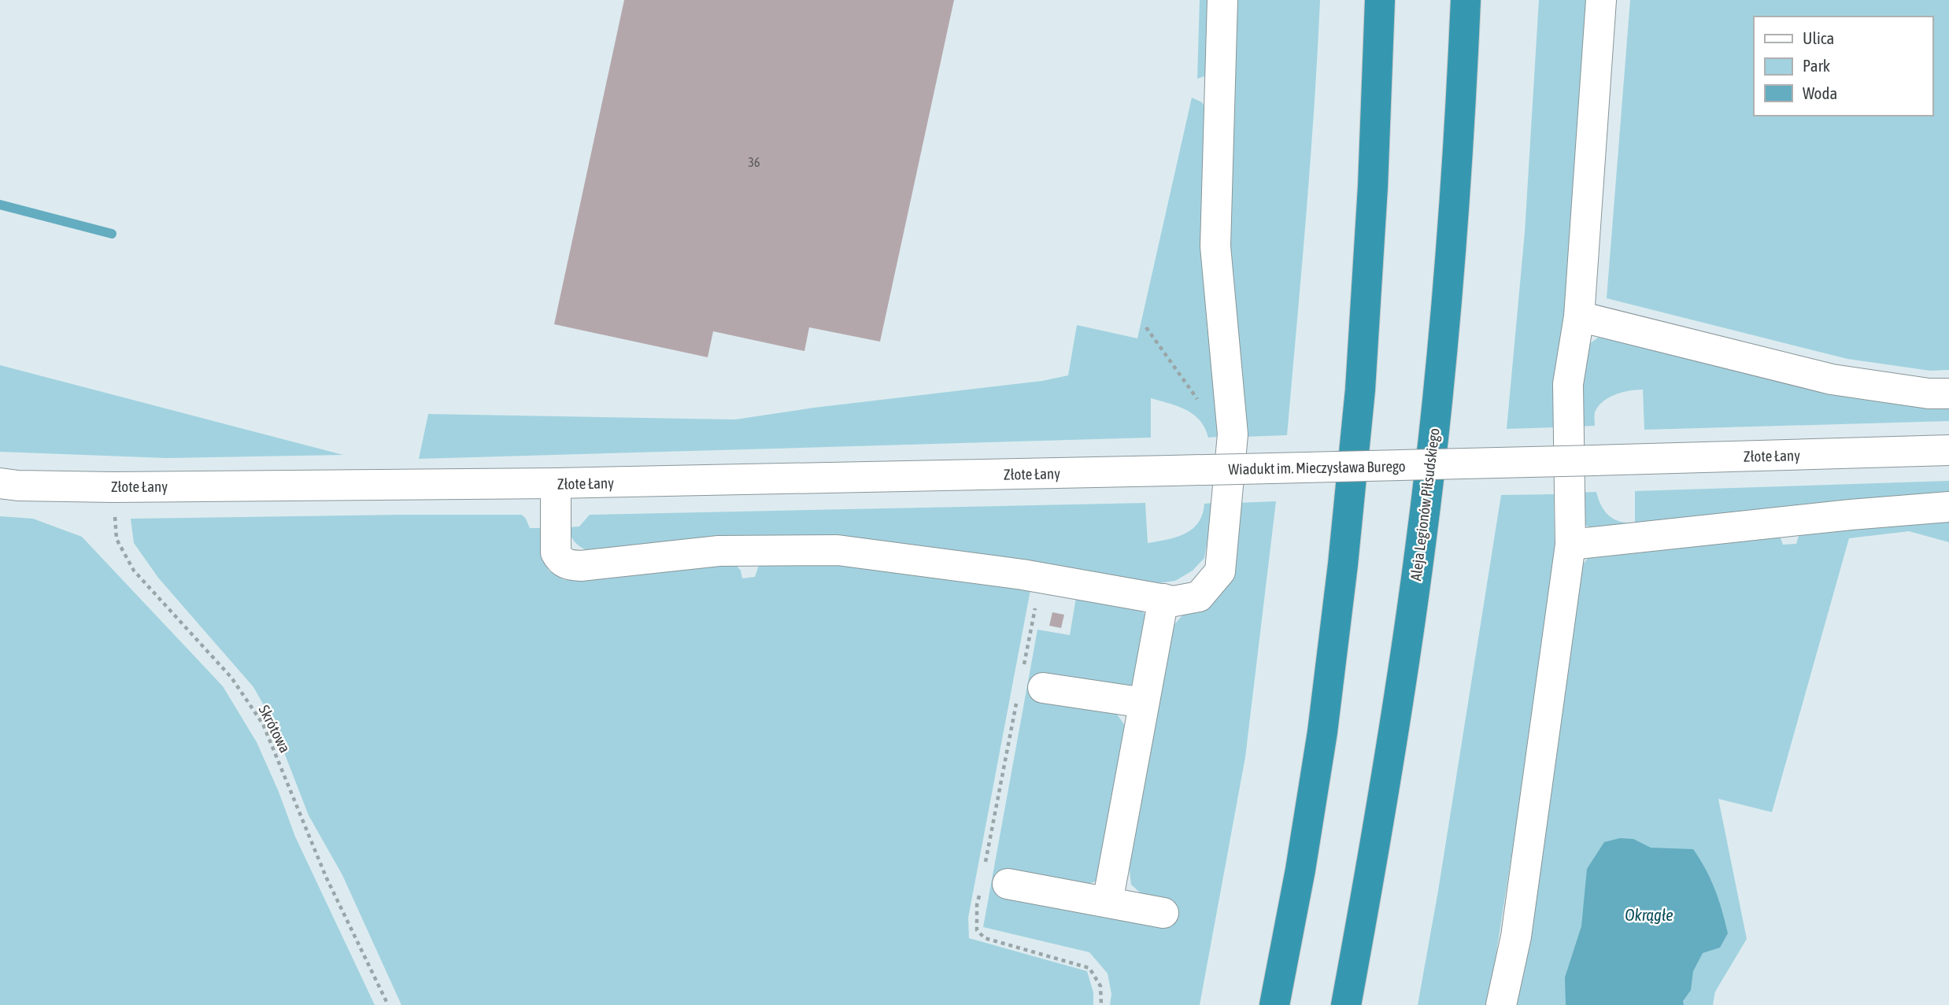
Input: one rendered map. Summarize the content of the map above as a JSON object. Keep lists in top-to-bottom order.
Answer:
{
  "streets": {
    "highway": ["Aleja Legionów Piłsudskiego"],
    "street": ["Złote Łany", "Wiadukt im. Mieczysława Burego"],
    "path": ["Skrótowa"]
  },
  "crossings": [
    ["Złote Łany", "Wiadukt im. Mieczysława Burego"],
    ["Złote Łany", "Skrótowa"]
  ],
  "water": ["Okrągłe"],
  "house_numbers": ["36"],
  "legend": ["Ulica", "Park", "Woda"]
}
